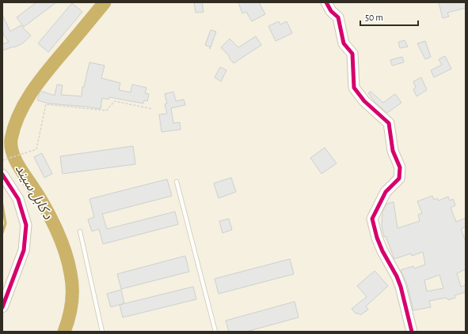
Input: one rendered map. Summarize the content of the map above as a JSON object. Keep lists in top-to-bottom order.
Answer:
{
  "water": ["د کابل سيند"],
  "scale_bar": "50 m"
}
